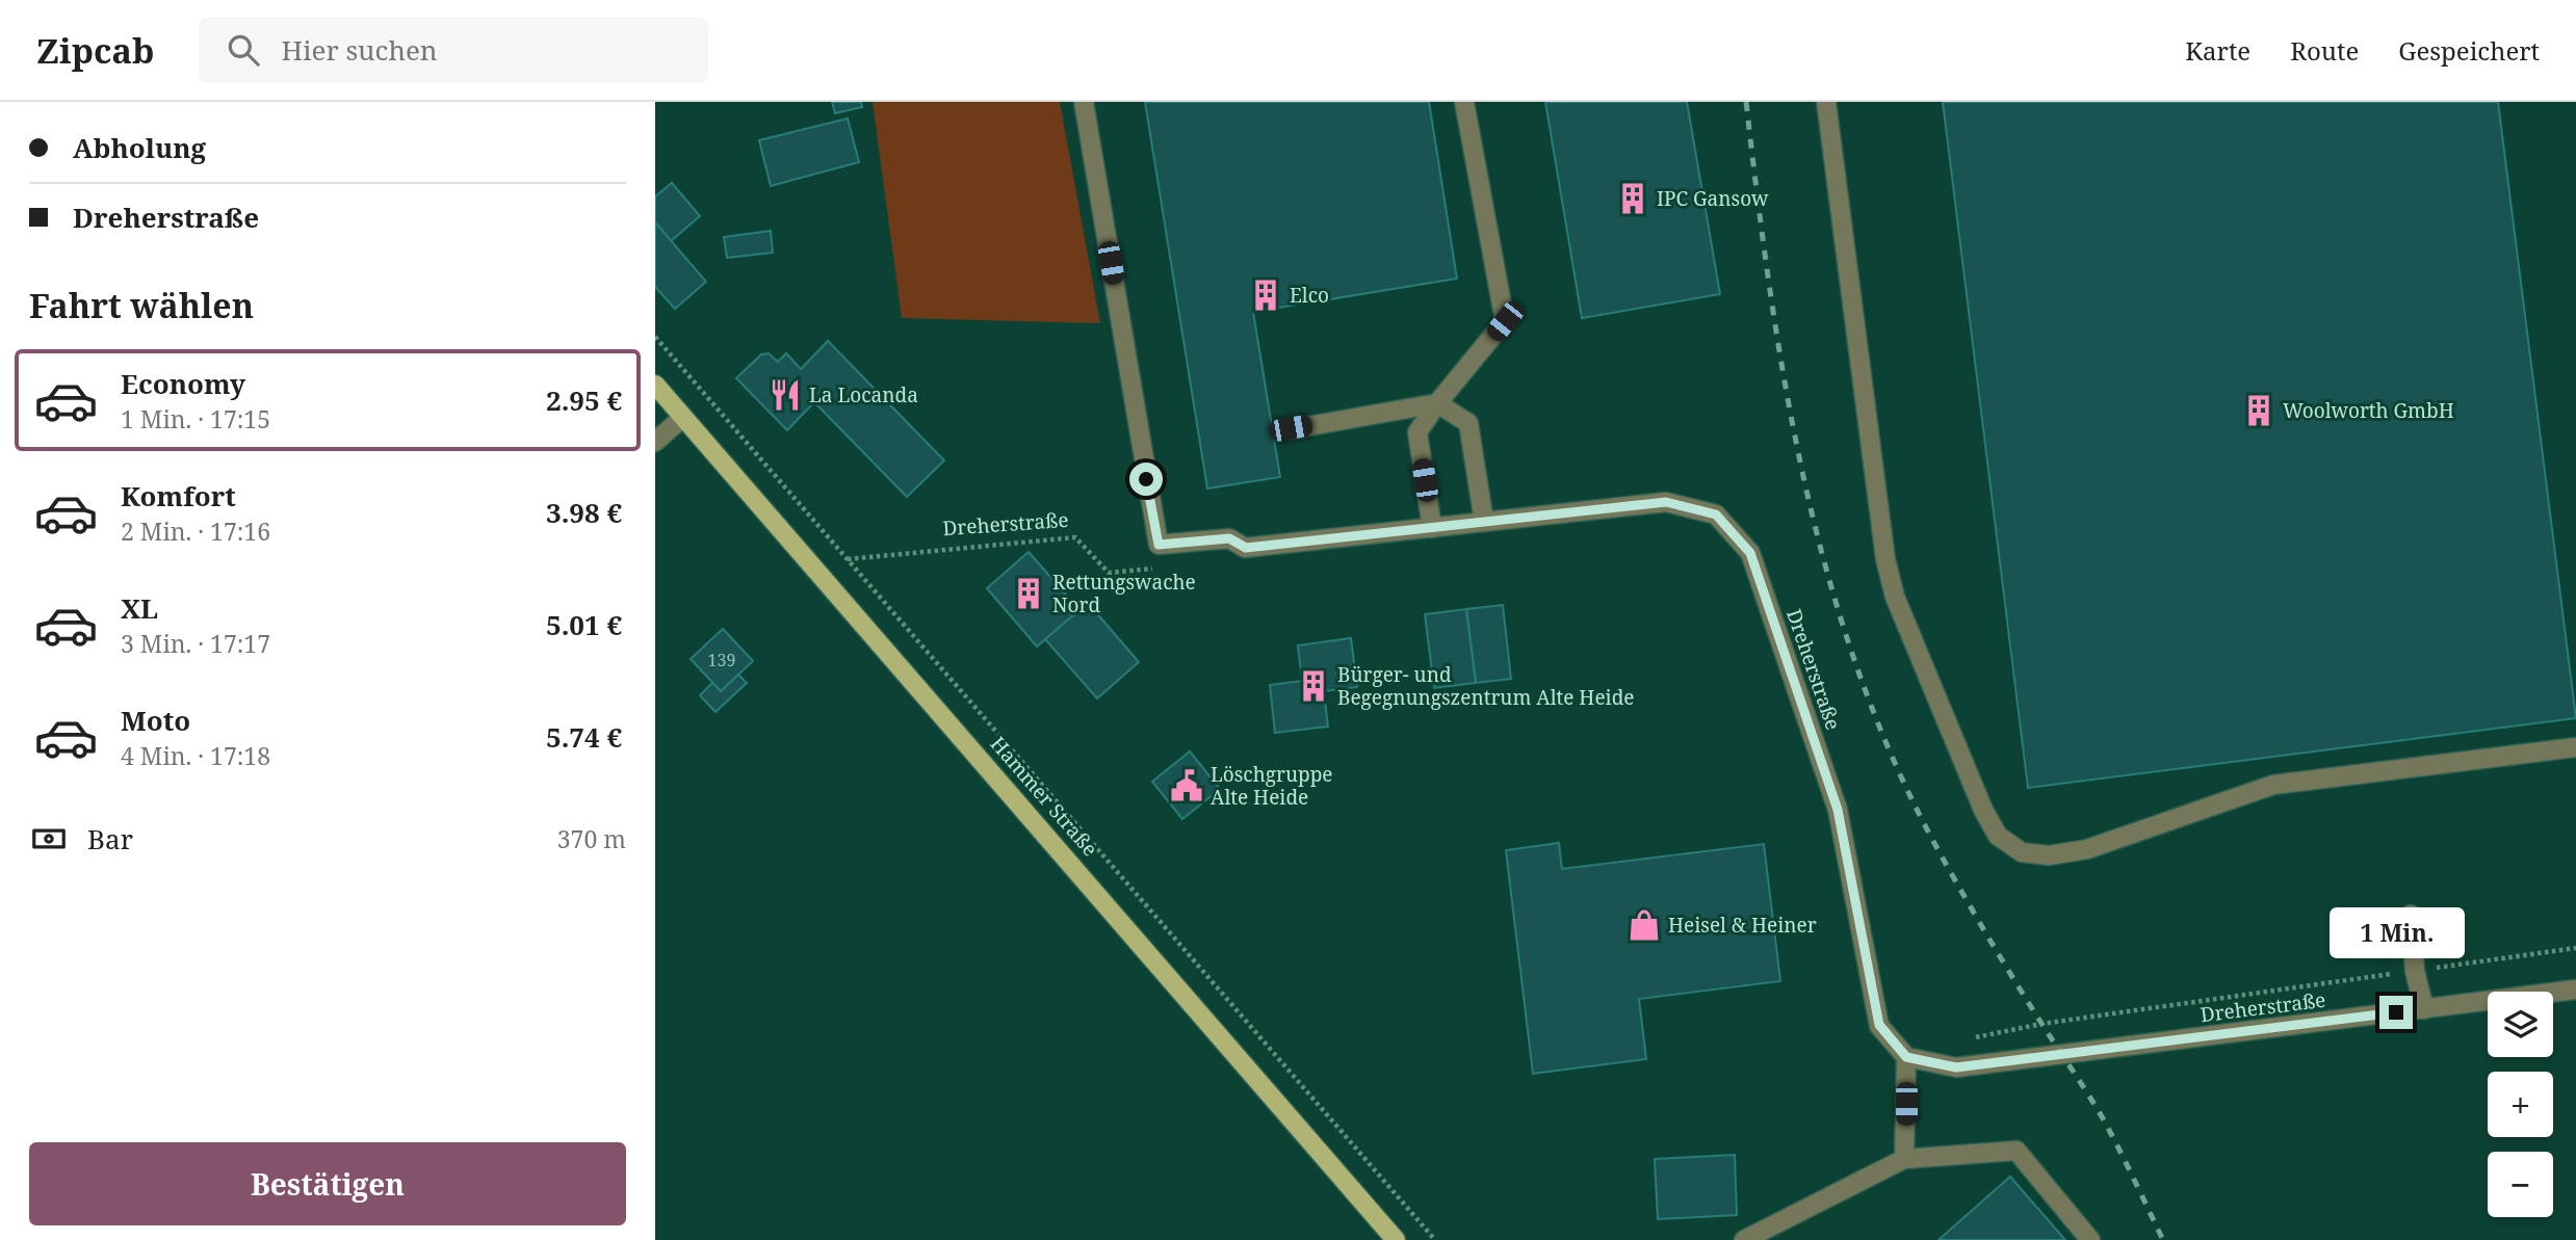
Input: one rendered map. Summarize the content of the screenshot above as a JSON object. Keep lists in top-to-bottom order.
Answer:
{
  "streets": {
    "main road": ["Hammer Straße"],
    "street": ["Dreherstraße"]
  },
  "places": {
    "building": [
      "IPC Gansow",
      "Elco",
      "Woolworth GmbH",
      "Rettungswache Nord",
      "Bürger- und Begegnungszentrum Alte Heide"
    ],
    "restaurant": ["La Locanda"],
    "public building": ["Löschgruppe Alte Heide"],
    "shop": ["Heisel & Heiner"]
  },
  "house_numbers": ["139"],
  "page": {
    "header": "Zipcab",
    "search": "Hier suchen",
    "nav": ["Karte", "Route", "Gespeichert"],
    "banner": ["Abholung", "Dreherstraße"],
    "heading": "Fahrt wählen",
    "list": [
      {
        "name": "Economy",
        "note": "1 Min. · 17:15",
        "value": "2.95 €"
      },
      {
        "name": "Komfort",
        "note": "2 Min. · 17:16",
        "value": "3.98 €"
      },
      {
        "name": "XL",
        "note": "3 Min. · 17:17",
        "value": "5.01 €"
      },
      {
        "name": "Moto",
        "note": "4 Min. · 17:18",
        "value": "5.74 €"
      }
    ],
    "pay": ["Bar", "370 m"],
    "bubble": "1 Min.",
    "map_buttons": ["+", "−"],
    "buttons": "Bestätigen"
  }
}
